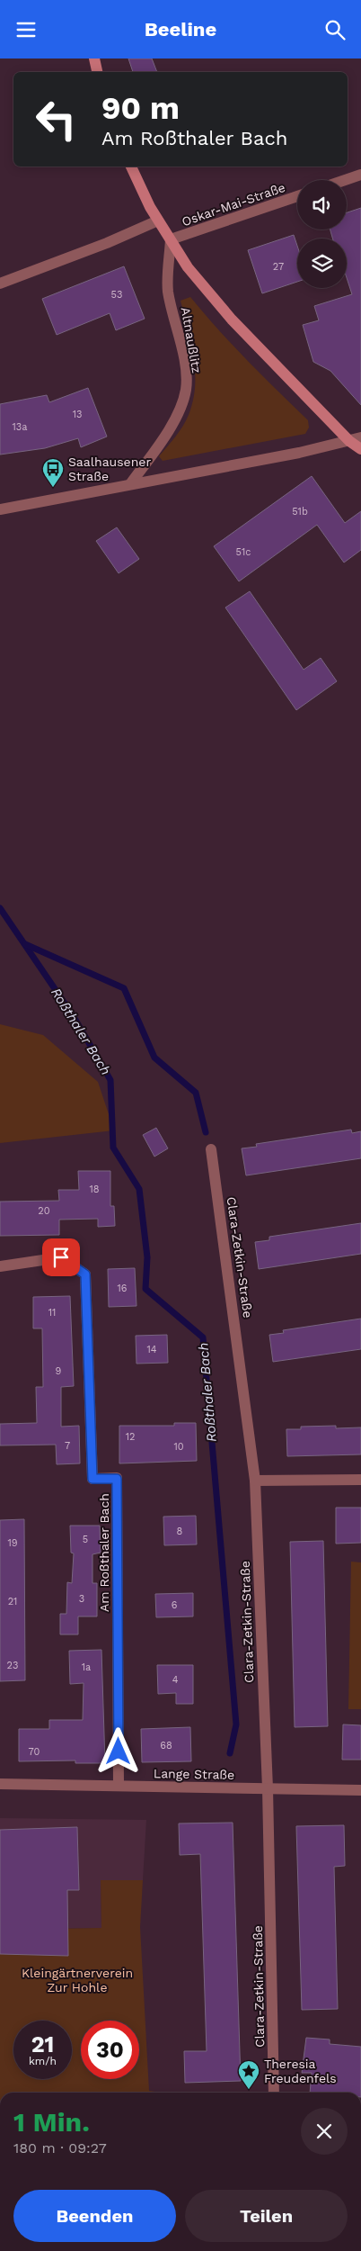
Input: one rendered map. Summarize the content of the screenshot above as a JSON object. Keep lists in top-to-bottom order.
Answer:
{
  "streets": {
    "street": [
      "Oskar-Mai-Straße",
      "Altnaußlitz",
      "Clara-Zetkin-Straße",
      "Am Roßthaler Bach",
      "Lange Straße"
    ]
  },
  "crossings": [
    ["Oskar-Mai-Straße", "Altnaußlitz"],
    ["Clara-Zetkin-Straße", "Lange Straße"],
    ["Am Roßthaler Bach", "Lange Straße"]
  ],
  "water": ["Roßthaler Bach"],
  "parks": ["Kleingärtnerverein Zur Hohle"],
  "places": {
    "bus stop": ["Saalhausener Straße"],
    "place": ["Theresia Freudenfels"]
  },
  "house_numbers": [
    "27",
    "53",
    "13",
    "13a",
    "51b",
    "51c",
    "18",
    "20",
    "16",
    "11",
    "14",
    "9",
    "12",
    "7",
    "10",
    "8",
    "5",
    "19",
    "3",
    "21",
    "6",
    "23",
    "1a",
    "4",
    "68",
    "70"
  ],
  "page": {
    "header": "Beeline",
    "turn": ["90 m", "Am Roßthaler Bach"],
    "speed": "21 km/h",
    "limit": "30",
    "heading": ["1 Min.", "180 m · 09:27"],
    "buttons": ["Beenden", "Teilen"]
  }
}
